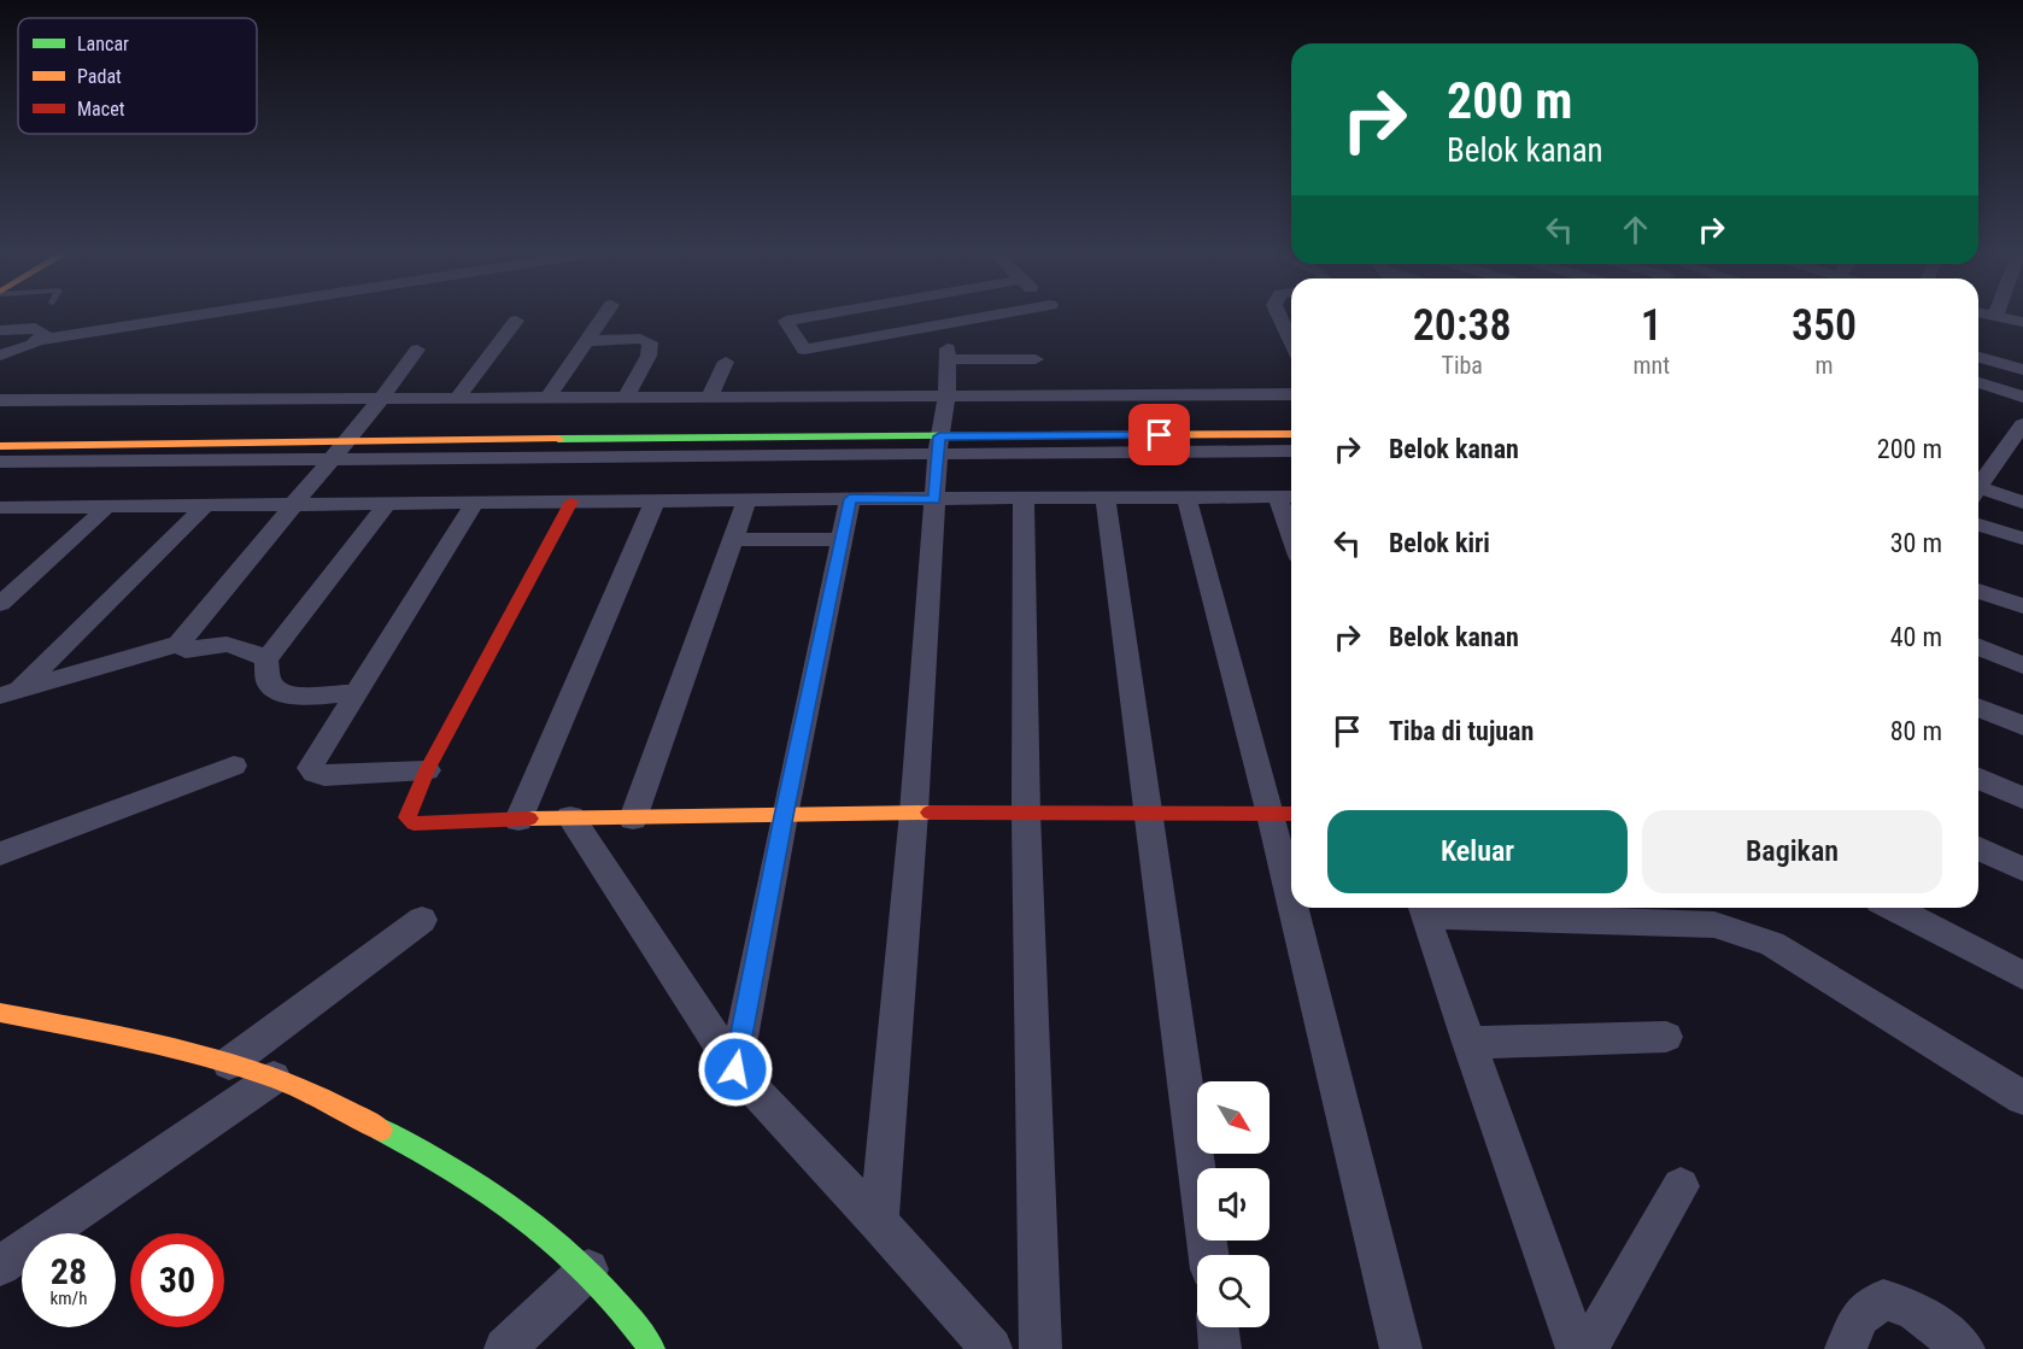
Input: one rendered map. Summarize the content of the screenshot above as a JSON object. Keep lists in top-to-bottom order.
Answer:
{
  "legend": ["Lancar", "Padat", "Macet"],
  "north": "bottom right",
  "page": {
    "turn": ["200 m", "Belok kanan"],
    "eta": [
      "20:38",
      "Tiba",
      "1",
      "mnt",
      "350",
      "m"
    ],
    "list": [
      {
        "name": "Belok kanan",
        "value": "200 m"
      },
      {
        "name": "Belok kiri",
        "value": "30 m"
      },
      {
        "name": "Belok kanan",
        "value": "40 m"
      },
      {
        "name": "Tiba di tujuan",
        "value": "80 m"
      }
    ],
    "buttons": ["Keluar", "Bagikan"],
    "speed": "28 km/h",
    "limit": "30"
  }
}
